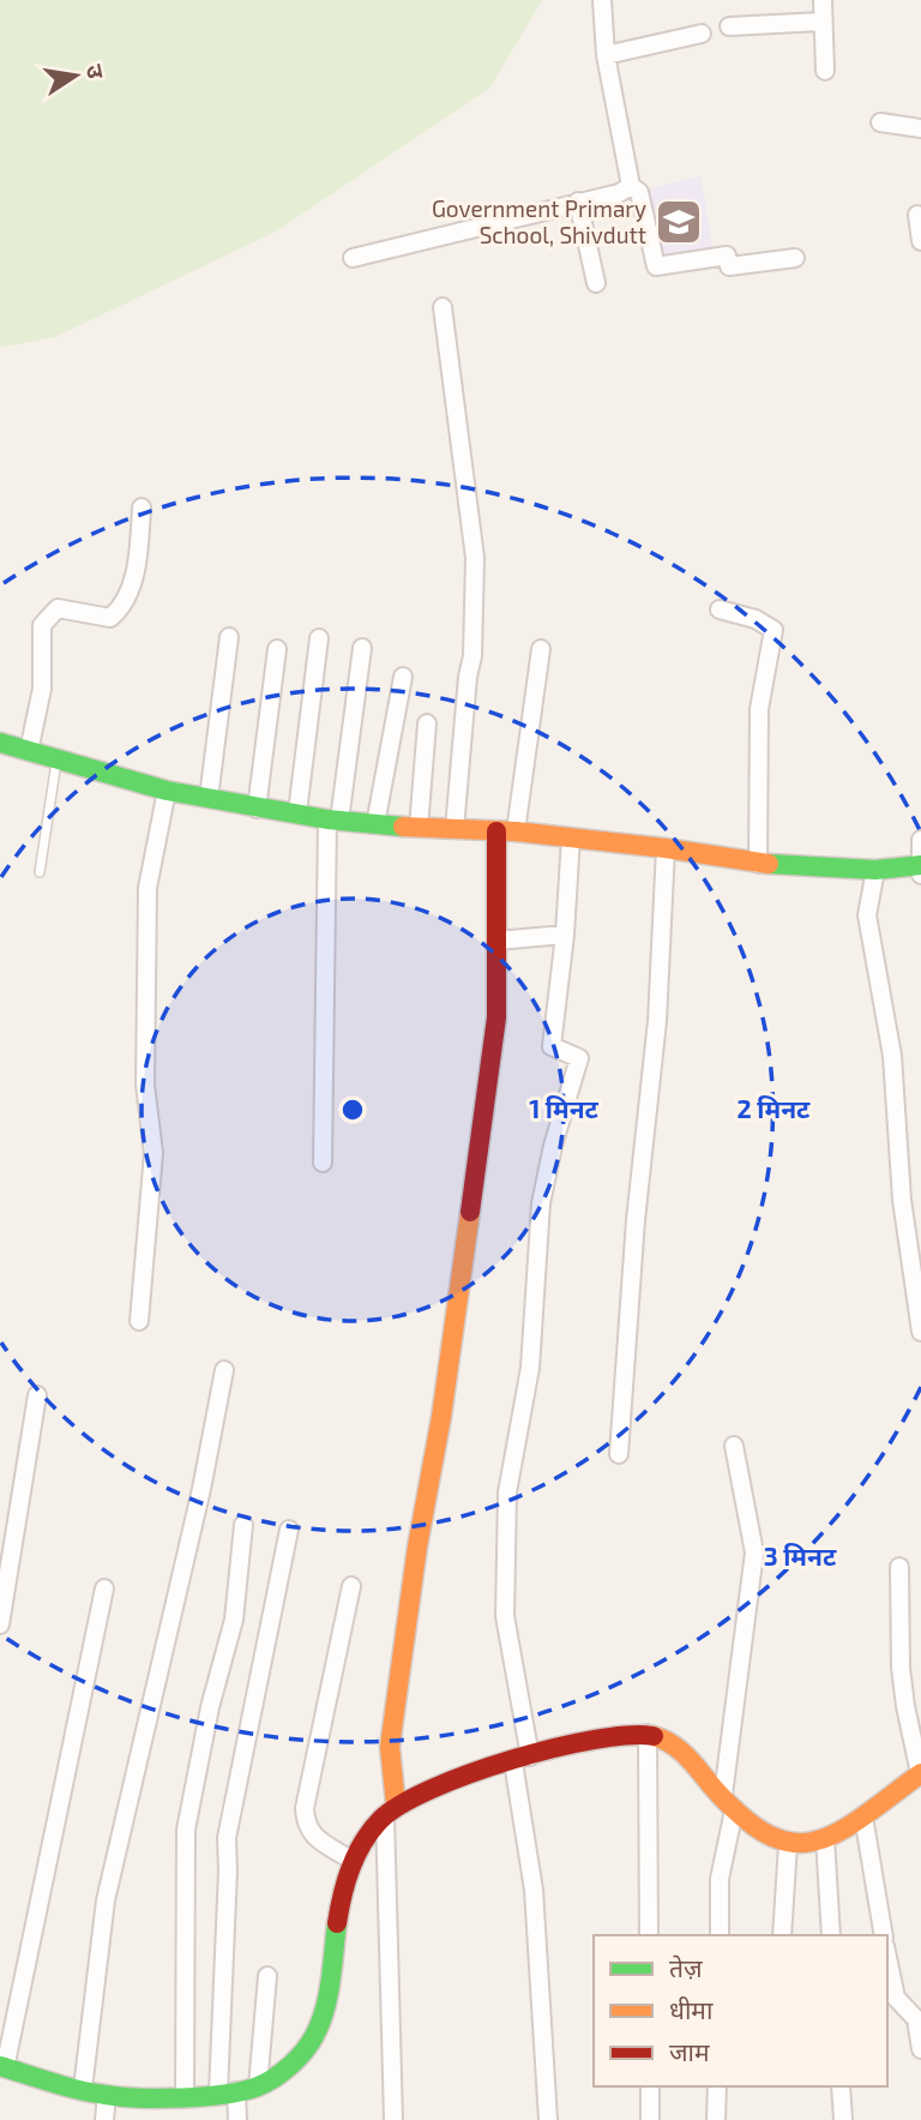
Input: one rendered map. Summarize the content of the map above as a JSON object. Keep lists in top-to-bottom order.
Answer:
{
  "places": {
    "school or university": ["Government Primary School, Shivdutt"]
  },
  "legend": ["तेज़", "धीमा", "जाम"],
  "north": "right",
  "rings": ["1 मिनट", "2 मिनट", "3 मिनट"]
}
